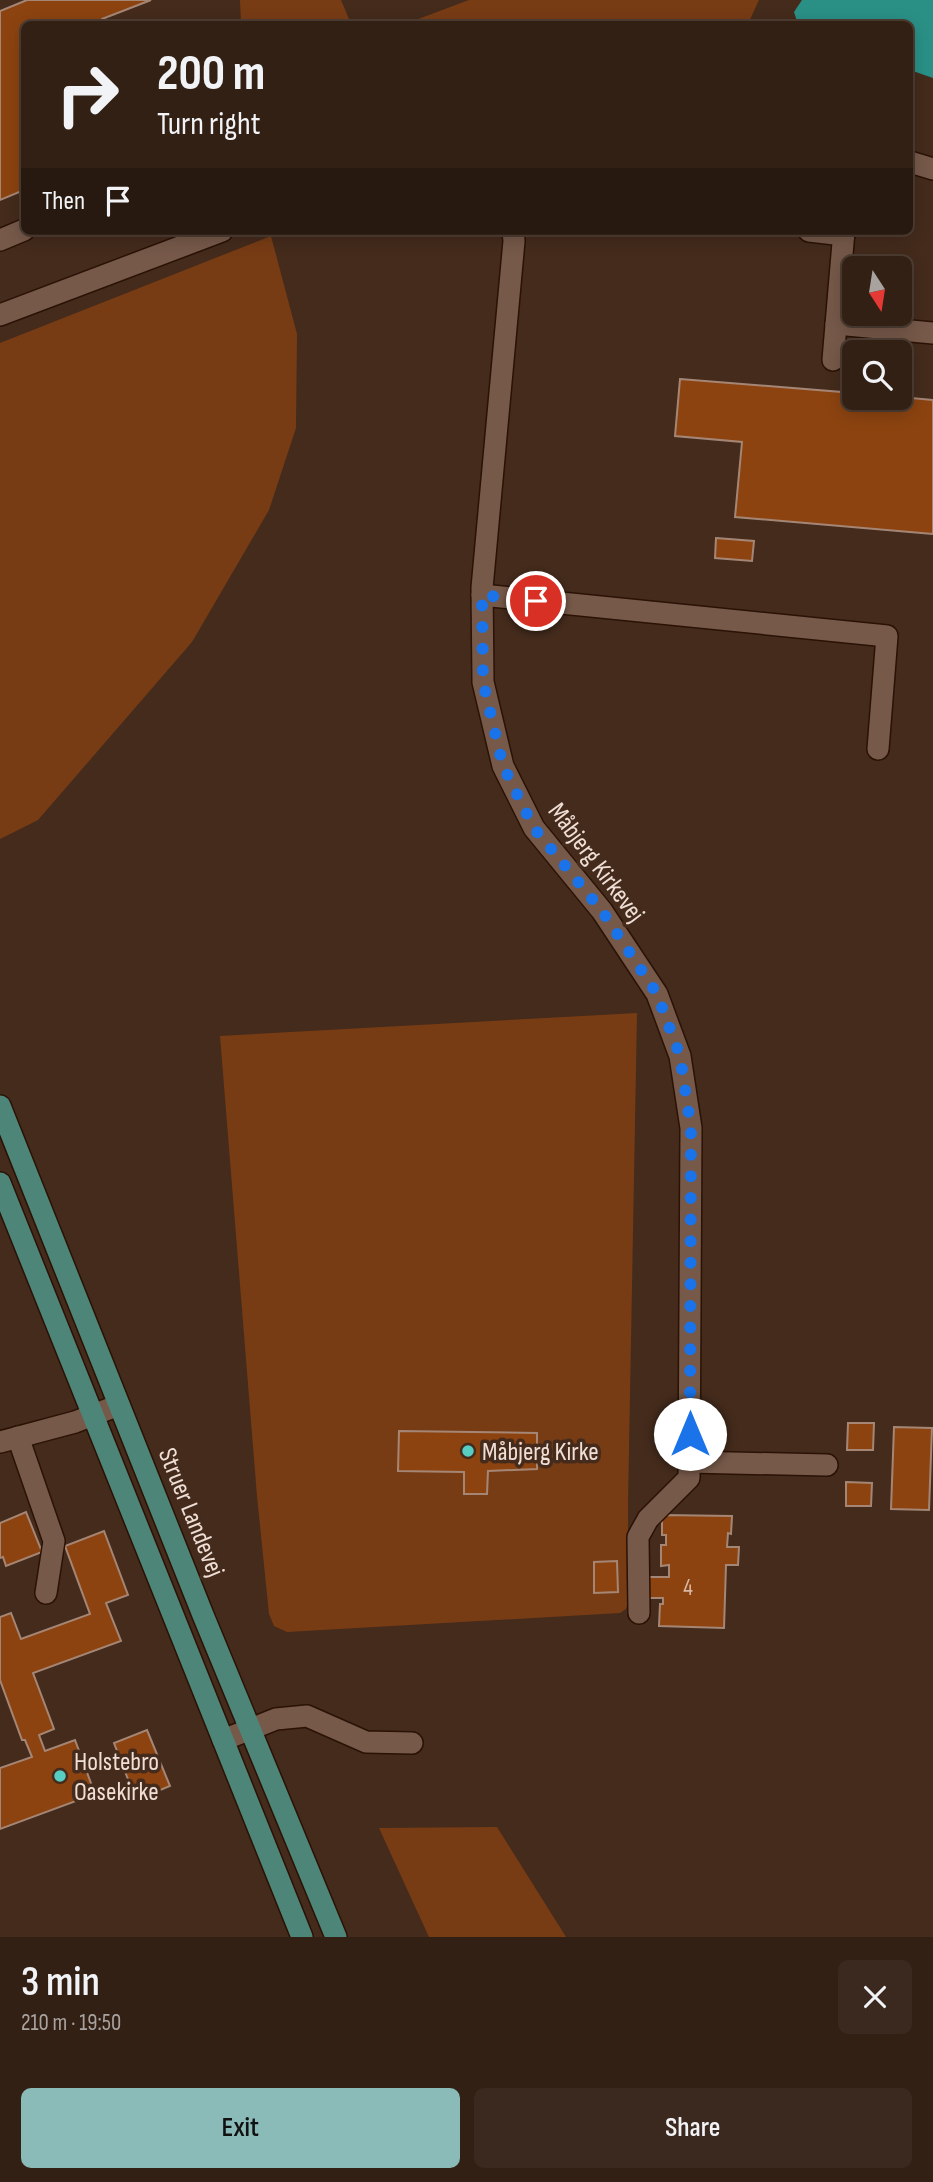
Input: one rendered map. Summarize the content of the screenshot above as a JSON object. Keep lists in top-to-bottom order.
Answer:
{
  "streets": {
    "main road": ["Struer Landevej"],
    "street": ["Måbjerg Kirkevej"]
  },
  "places": ["Måbjerg Kirke", "Holstebro Oasekirke"],
  "house_numbers": ["4"],
  "north": "bottom",
  "page": {
    "turn": ["200 m", "Turn right"],
    "then": "Then",
    "heading": ["3 min", "210 m · 19:50"],
    "buttons": ["Exit", "Share"]
  }
}
